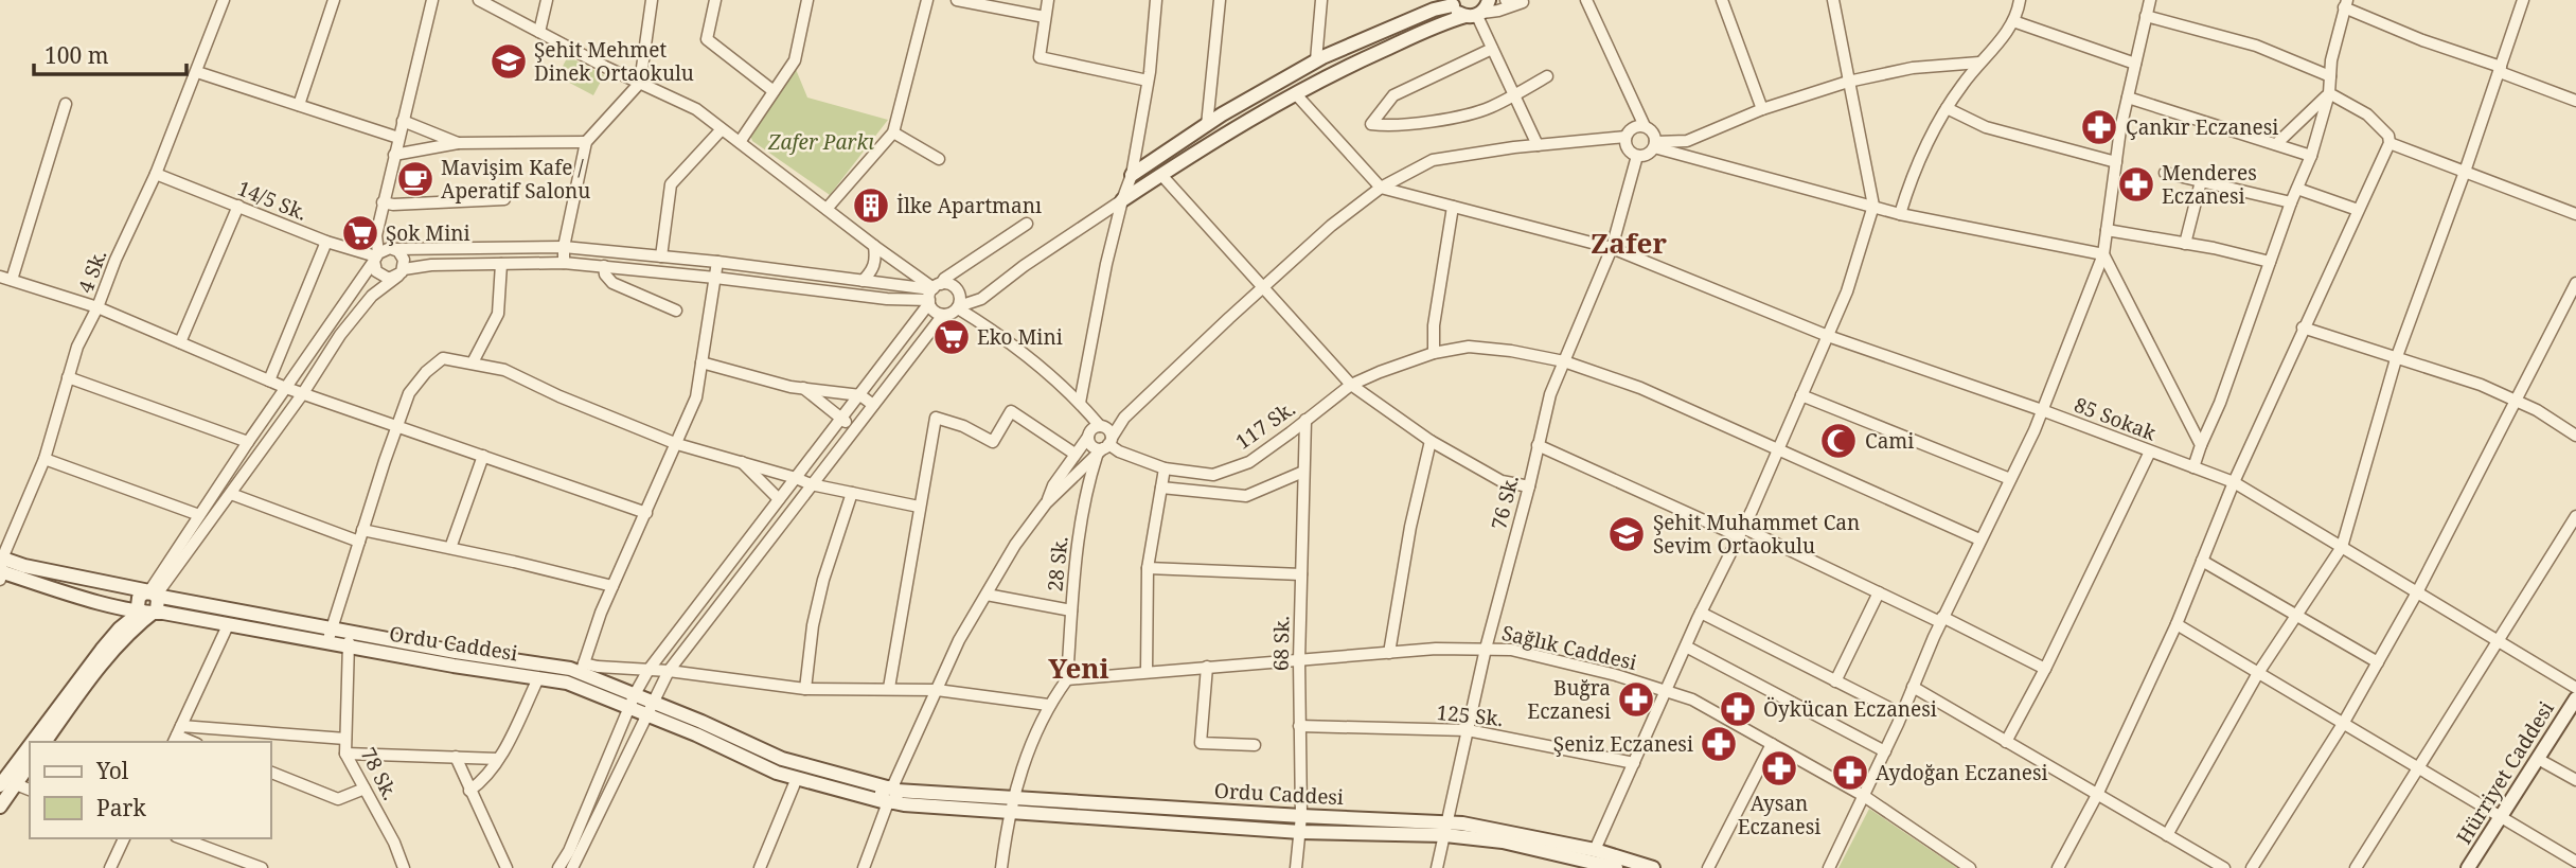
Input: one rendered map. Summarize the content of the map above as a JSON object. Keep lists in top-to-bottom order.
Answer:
{
  "streets": {
    "main road": ["Ordu Caddesi", "Hürriyet Caddesi"],
    "street": [
      "14/5 Sk.",
      "4 Sk.",
      "85 Sokak",
      "117 Sk.",
      "76 Sk.",
      "28 Sk.",
      "68 Sk.",
      "Sağlık Caddesi",
      "125 Sk.",
      "78 Sk."
    ]
  },
  "crossings": [
    ["14/5 Sk.", "4 Sk."],
    ["4 Sk.", "Ordu Caddesi"],
    ["85 Sokak", "76 Sk."],
    ["117 Sk.", "76 Sk."],
    ["117 Sk.", "28 Sk."],
    ["117 Sk.", "68 Sk."],
    ["76 Sk.", "Ordu Caddesi"],
    ["76 Sk.", "Sağlık Caddesi"],
    ["76 Sk.", "125 Sk."],
    ["28 Sk.", "Sağlık Caddesi"],
    ["Ordu Caddesi", "68 Sk."],
    ["Ordu Caddesi", "78 Sk."],
    ["68 Sk.", "Sağlık Caddesi"],
    ["68 Sk.", "125 Sk."]
  ],
  "districts": ["Zafer", "Yeni"],
  "parks": ["Zafer Parkı"],
  "places": {
    "school or university": ["Şehit Mehmet Dinek Ortaokulu", "Şehit Muhammet Can Sevim Ortaokulu"],
    "pharmacy": [
      "Çankır Eczanesi",
      "Menderes Eczanesi",
      "Buğra Eczanesi",
      "Öykücan Eczanesi",
      "Şeniz Eczanesi",
      "Aysan Eczanesi",
      "Aydoğan Eczanesi"
    ],
    "cafe": ["Mavişim Kafe / Aperatif Salonu"],
    "building": ["İlke Apartmanı"],
    "supermarket": ["Şok Mini", "Eko Mini"],
    "mosque": ["Cami"]
  },
  "legend": ["Yol", "Park"],
  "scale_bar": "100 m"
}
